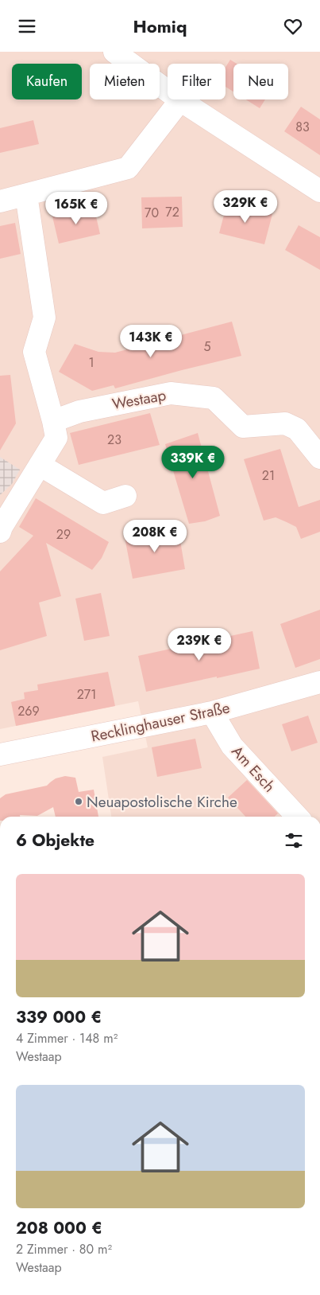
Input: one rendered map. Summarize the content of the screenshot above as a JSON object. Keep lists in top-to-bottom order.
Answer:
{
  "streets": {
    "street": ["Westaap", "Recklinghauser Straße", "Am Esch"]
  },
  "crossings": [
    ["Recklinghauser Straße", "Am Esch"]
  ],
  "places": ["Neuapostolische Kirche"],
  "house_numbers": [
    "83",
    "72",
    "70",
    "5",
    "1",
    "23",
    "21",
    "29",
    "271",
    "269"
  ],
  "page": {
    "header": "Homiq",
    "chip": [
      "Kaufen",
      "Mieten",
      "Filter",
      "Neu"
    ],
    "price": [
      "329K €",
      "165K €",
      "143K €",
      "339K €",
      "208K €",
      "239K €"
    ],
    "heading": "6 Objekte",
    "list": [
      {
        "name": "339 000 €",
        "note": "4 Zimmer · 148 m² · Westaap"
      },
      {
        "name": "208 000 €",
        "note": "2 Zimmer · 80 m² · Westaap"
      }
    ]
  }
}
